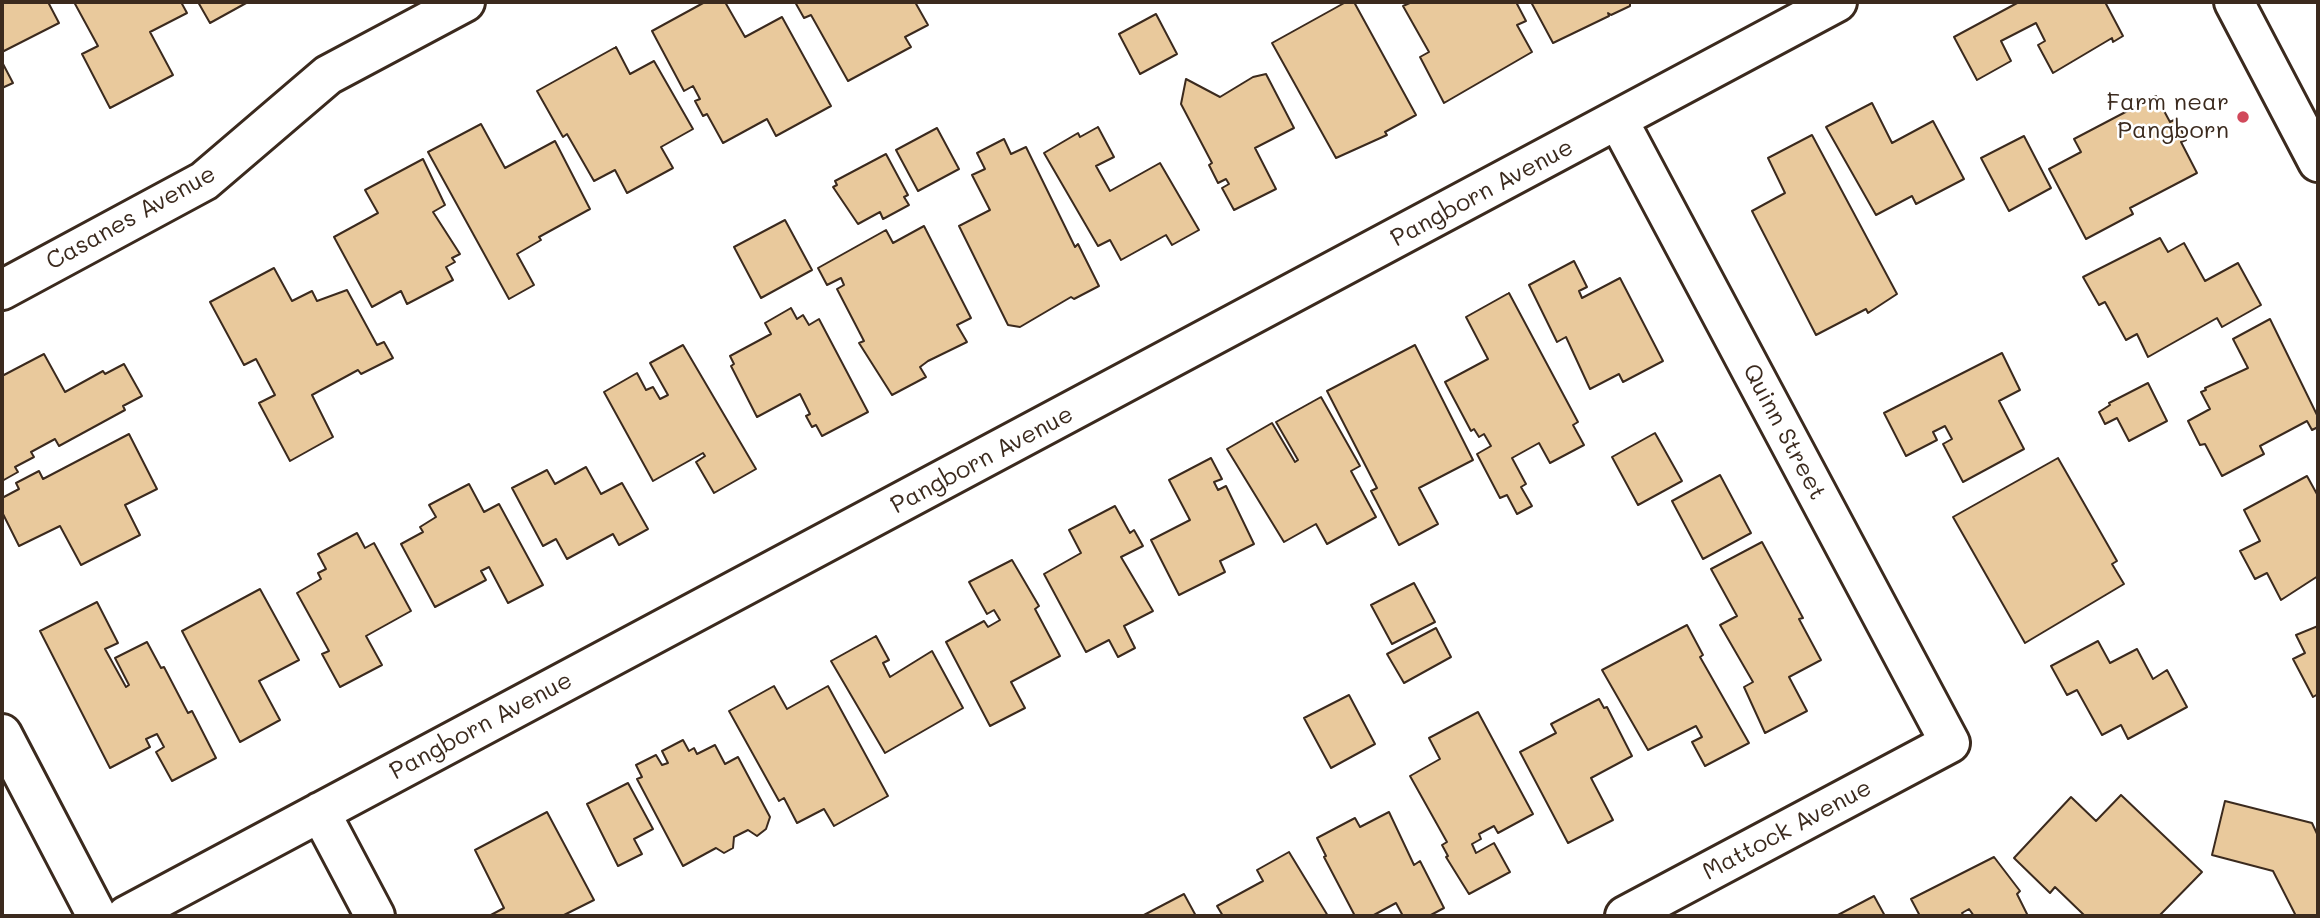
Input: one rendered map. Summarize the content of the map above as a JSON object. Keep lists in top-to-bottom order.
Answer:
{
  "streets": {
    "street": [
      "Pangborn Avenue",
      "Casanes Avenue",
      "Quinn Street",
      "Mattock Avenue"
    ]
  },
  "crossings": [
    ["Pangborn Avenue", "Quinn Street"],
    ["Quinn Street", "Mattock Avenue"]
  ],
  "places": ["Farm near Pangborn"]
}
